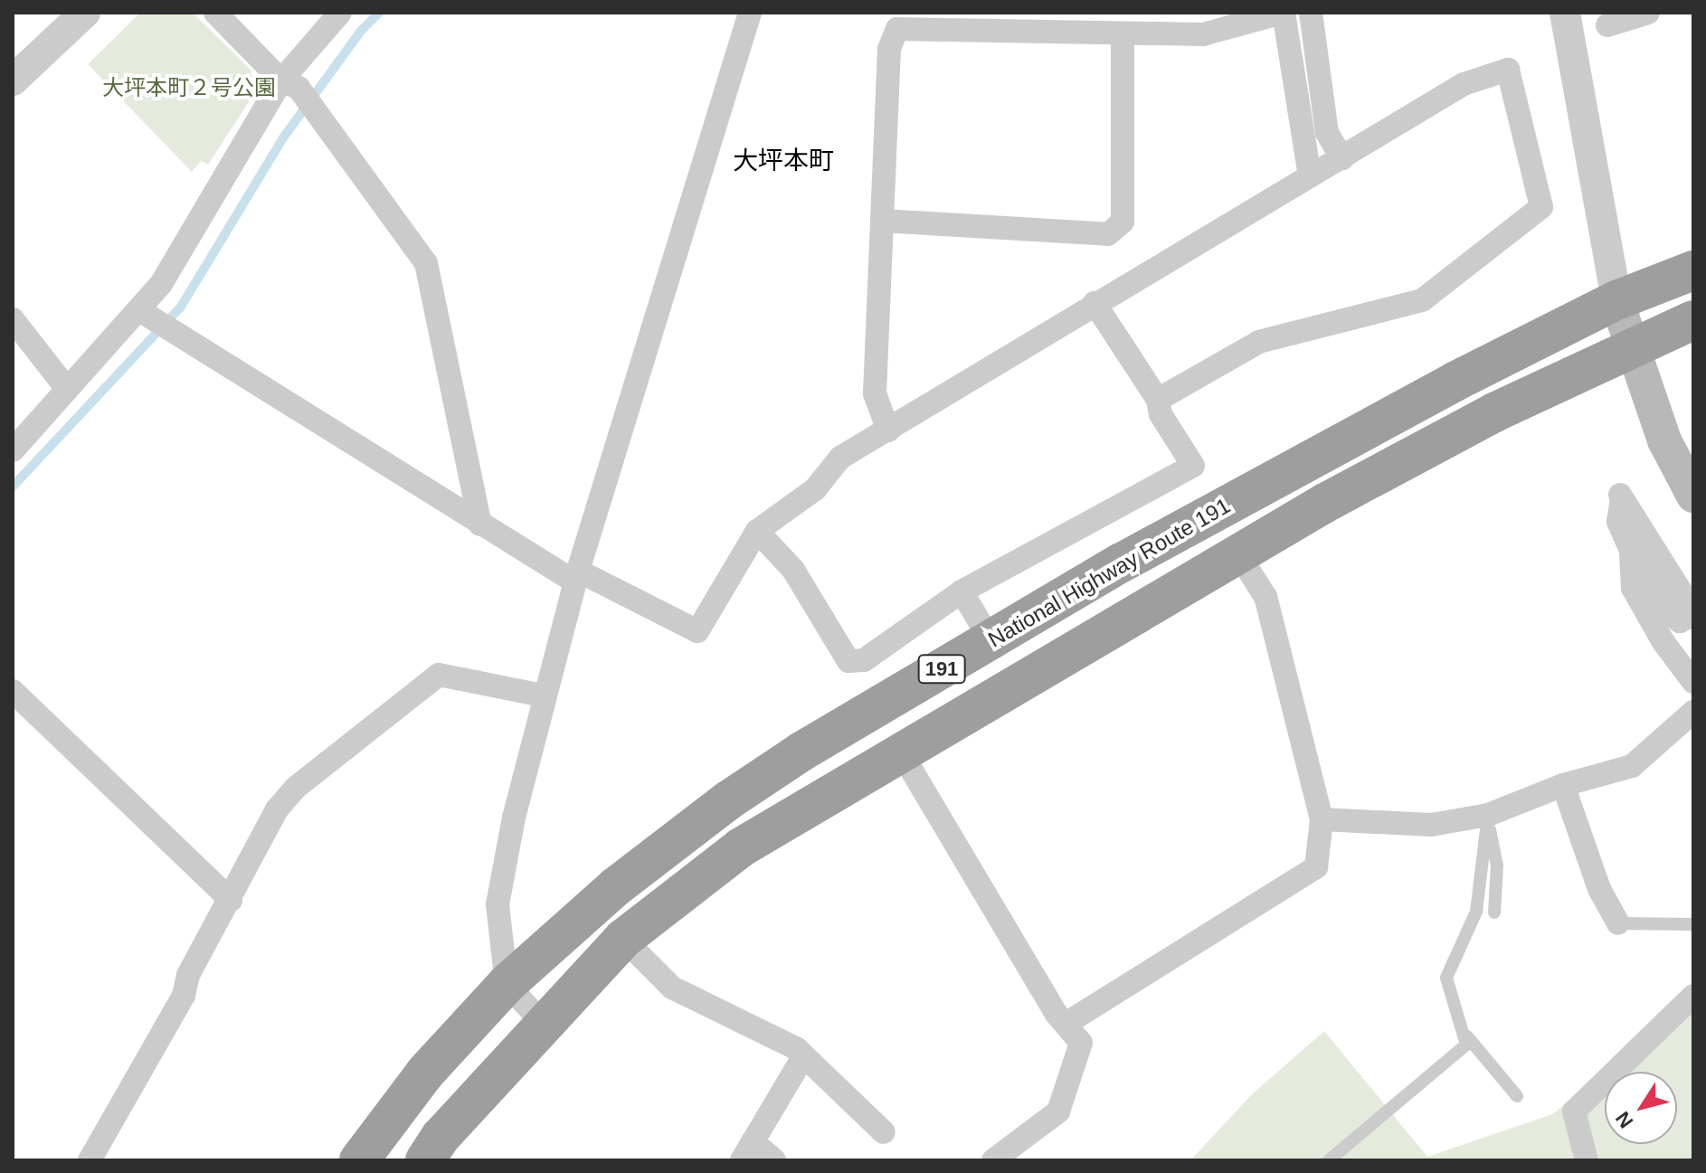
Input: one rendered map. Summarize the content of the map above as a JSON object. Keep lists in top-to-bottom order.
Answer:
{
  "streets": {
    "highway": ["National Highway Route 191", "191"]
  },
  "districts": ["大坪本町"],
  "parks": ["大坪本町２号公園"],
  "north": "bottom left"
}
